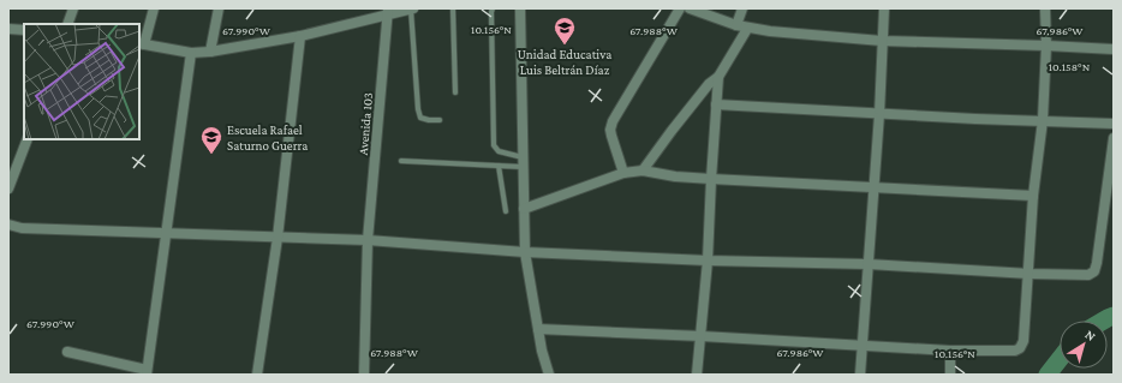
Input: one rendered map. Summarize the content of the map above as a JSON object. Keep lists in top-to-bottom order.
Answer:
{
  "streets": {
    "street": ["Avenida 103"]
  },
  "places": {
    "school or university": ["Unidad Educativa Luis Beltrán Díaz", "Escuela Rafael Saturno Guerra"]
  },
  "north": "top right",
  "coordinates": [
    "10.156°N",
    "67.990°W",
    "67.988°W",
    "67.986°W",
    "10.158°N"
  ]
}
